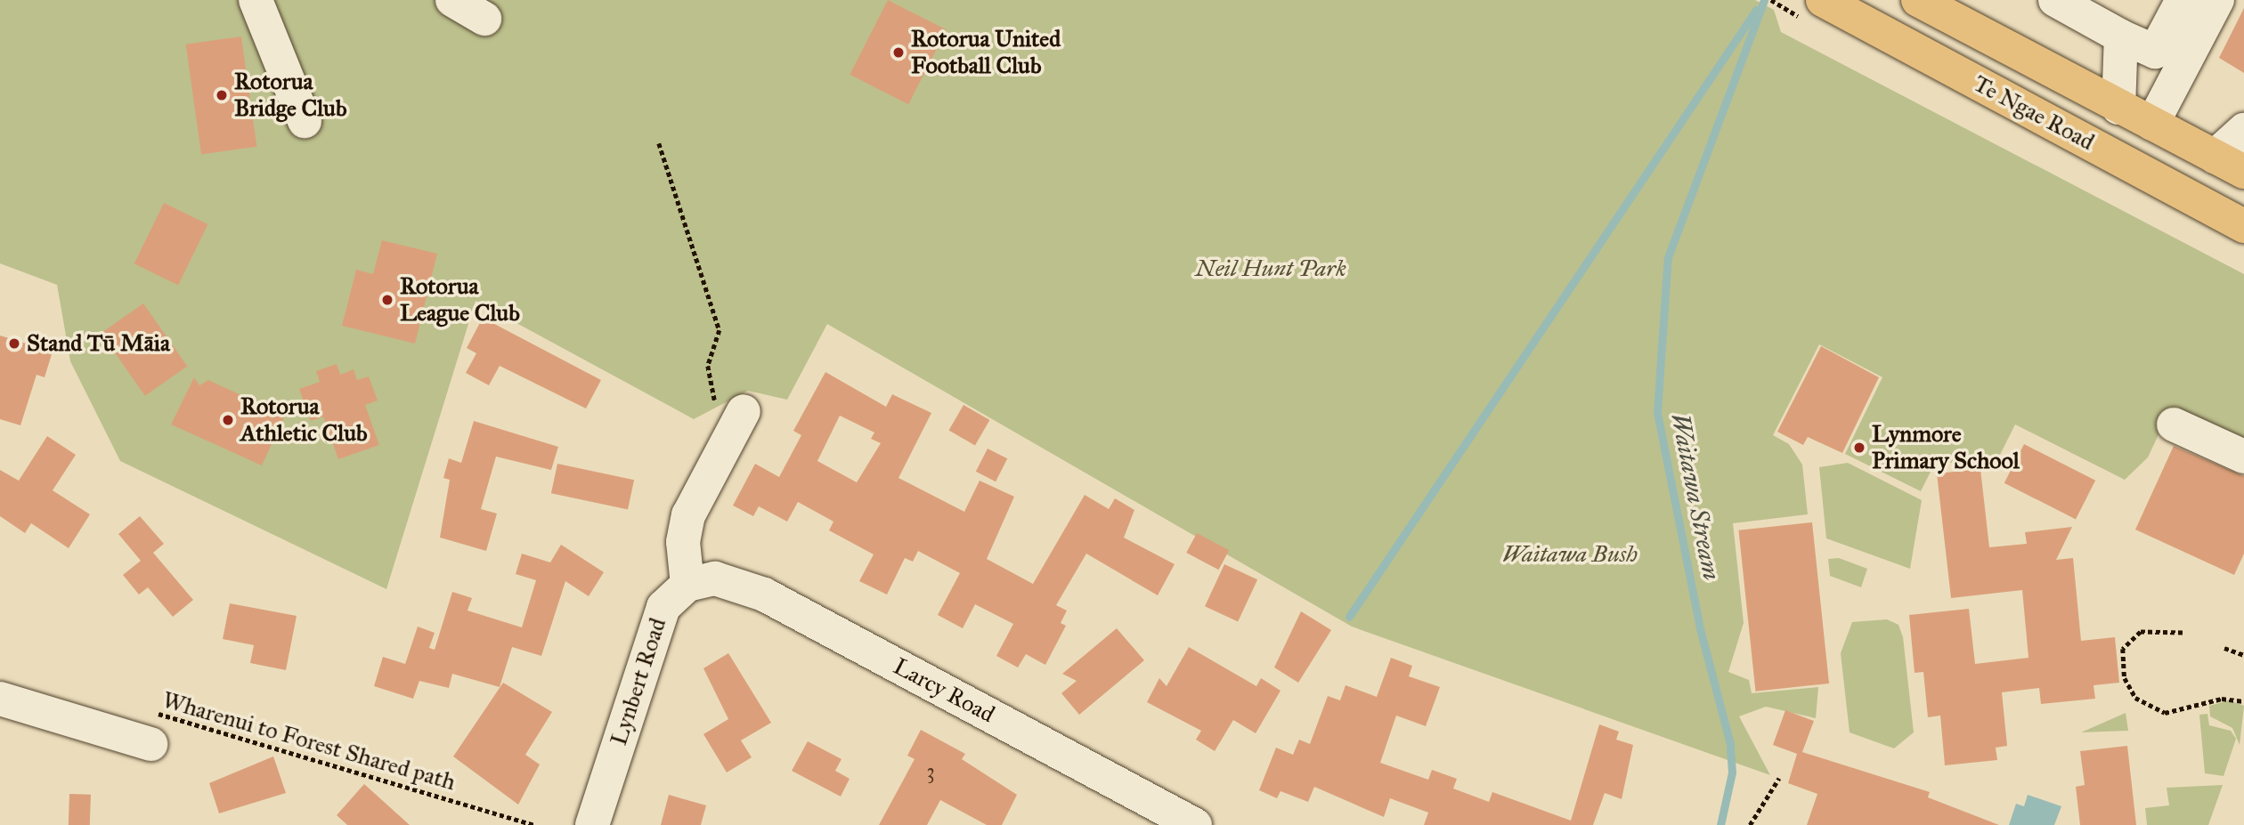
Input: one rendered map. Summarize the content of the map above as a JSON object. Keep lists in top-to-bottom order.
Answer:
{
  "streets": {
    "highway": ["Te Ngae Road"],
    "street": ["Lynbert Road", "Larcy Road"],
    "path": ["Wharenui to Forest Shared path"]
  },
  "crossings": [
    ["Lynbert Road", "Larcy Road"]
  ],
  "water": ["Waitawa Stream"],
  "parks": ["Neil Hunt Park", "Waitawa Bush"],
  "places": [
    "Rotorua United Football Club",
    "Rotorua Bridge Club",
    "Rotorua League Club",
    "Stand Tū Māia",
    "Rotorua Athletic Club",
    "Lynmore Primary School"
  ],
  "house_numbers": ["3"]
}
